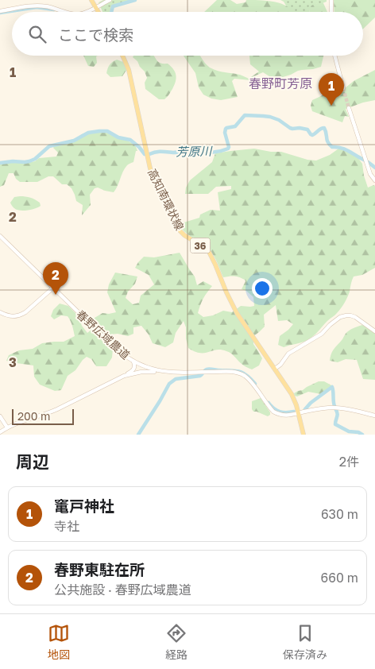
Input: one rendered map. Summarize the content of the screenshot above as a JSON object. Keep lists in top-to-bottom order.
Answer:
{
  "streets": {
    "main road": ["高知南環状線", "36"],
    "street": ["春野広域農道"]
  },
  "crossings": [
    ["高知南環状線", "春野広域農道"]
  ],
  "districts": ["春野町芳原"],
  "water": ["芳原川"],
  "scale_bar": "200 m",
  "page": {
    "search": "ここで検索",
    "pins": ["1", "2"],
    "scale": "200 m",
    "heading": ["周辺", "2件"],
    "list": [
      {
        "mark": "1",
        "name": "竃戸神社",
        "note": "寺社",
        "value": "630 m"
      },
      {
        "mark": "2",
        "name": "春野東駐在所",
        "note": "公共施設 · 春野広域農道",
        "value": "660 m"
      }
    ],
    "nav": ["地図", "経路", "保存済み"]
  },
  "grid": {
    "rows": ["1", "2", "3"]
  }
}
